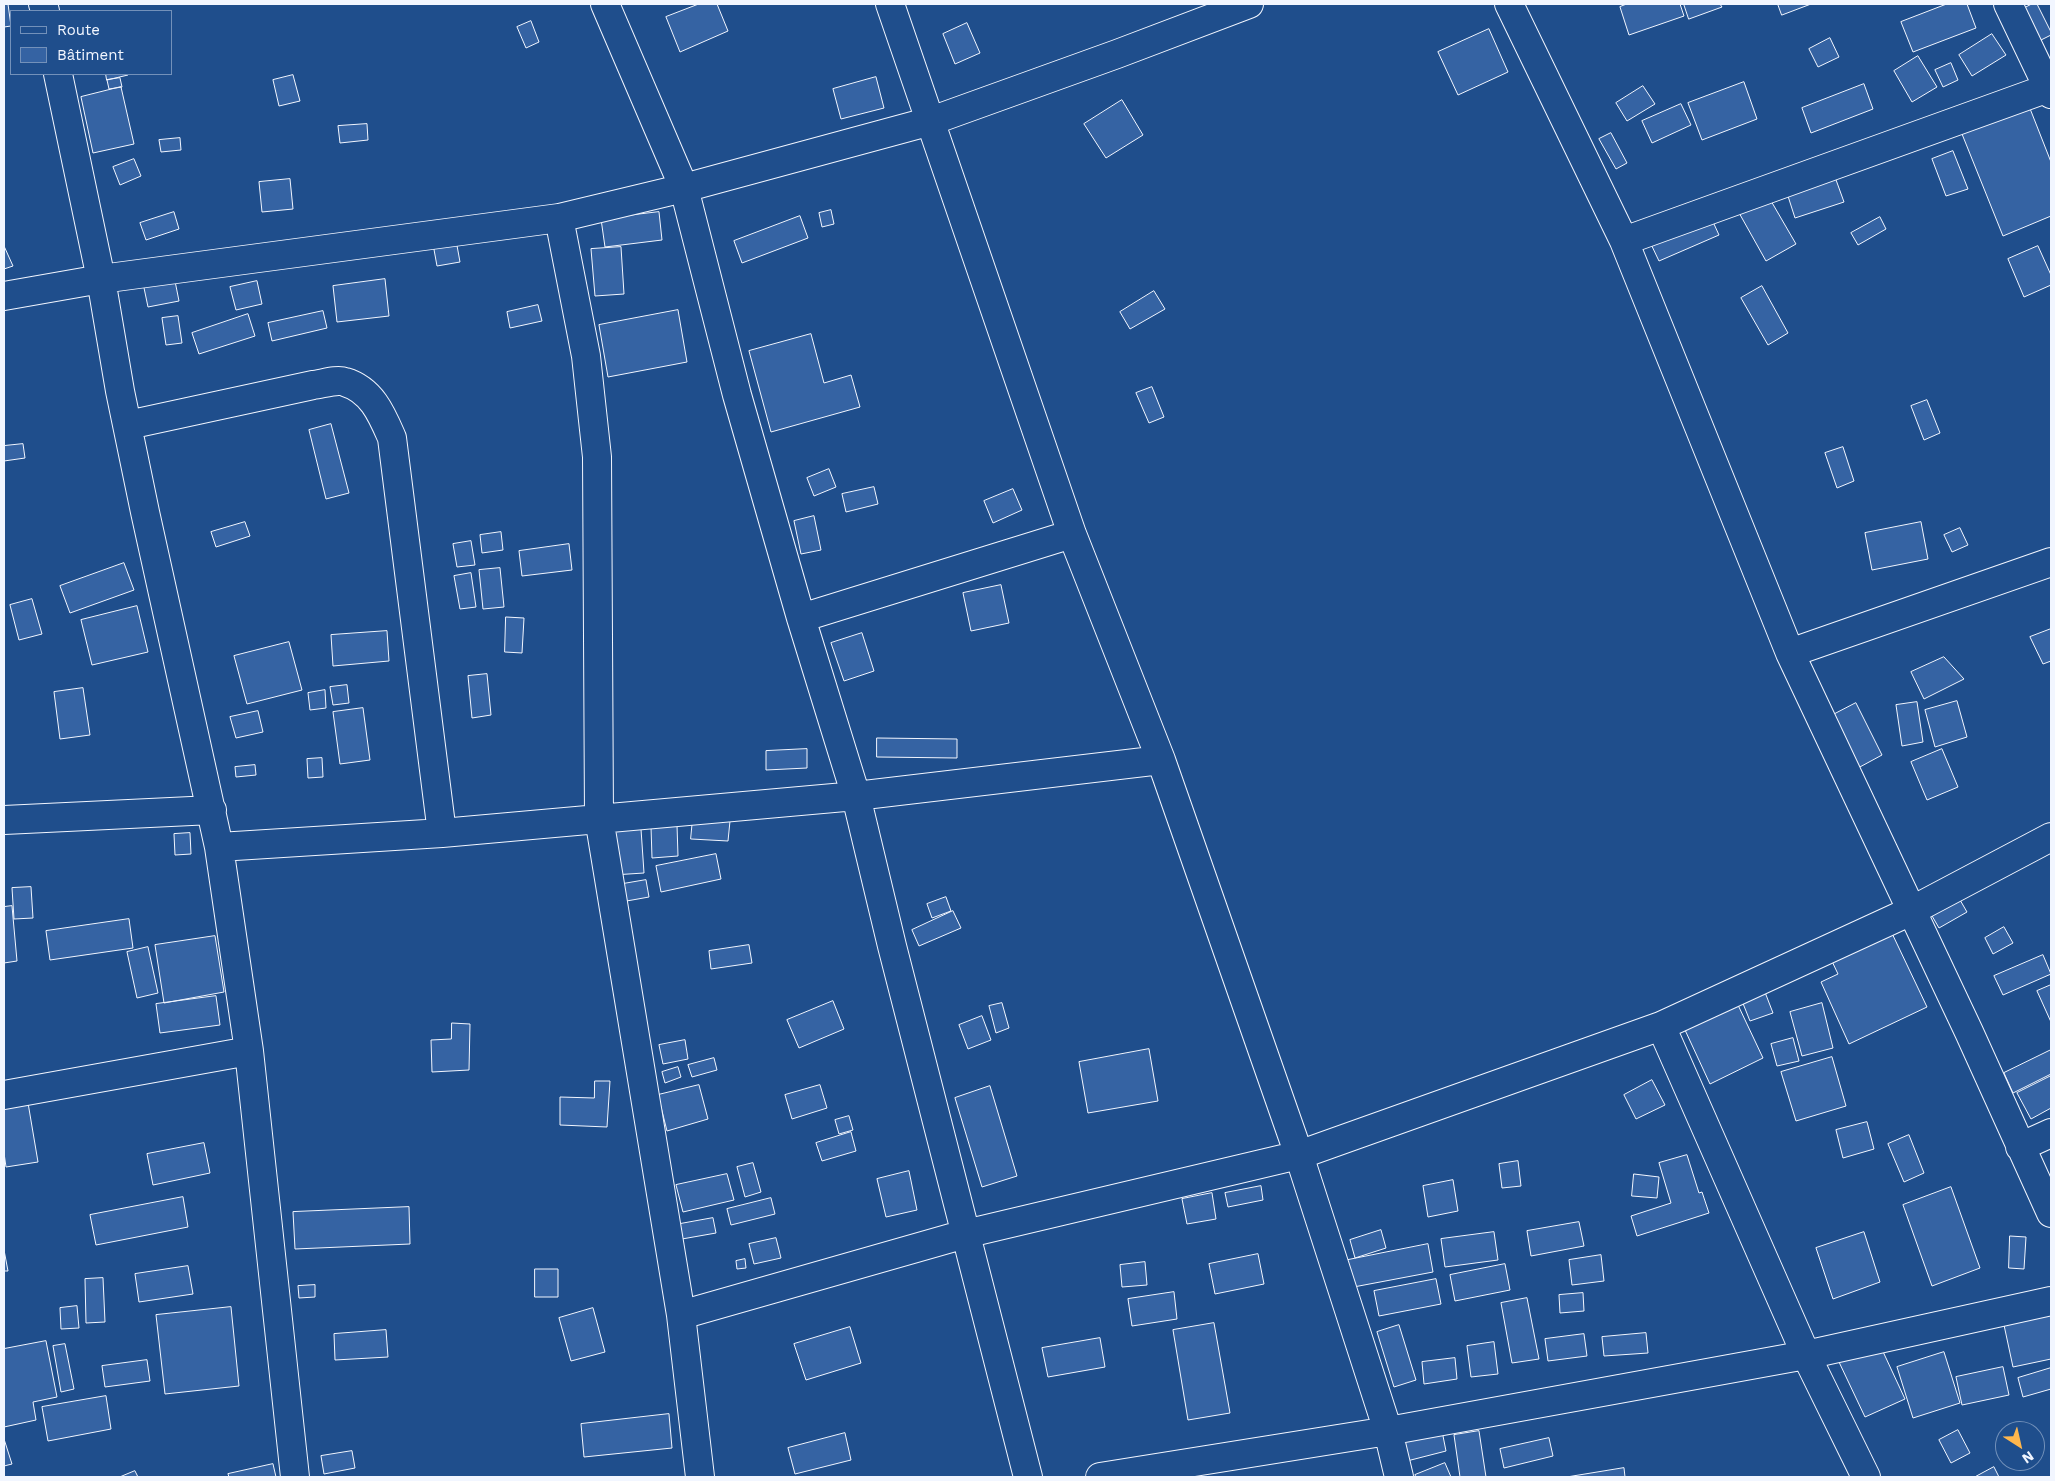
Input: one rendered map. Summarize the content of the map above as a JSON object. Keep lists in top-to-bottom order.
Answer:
{
  "legend": ["Route", "Bâtiment"],
  "north": "bottom right"
}
